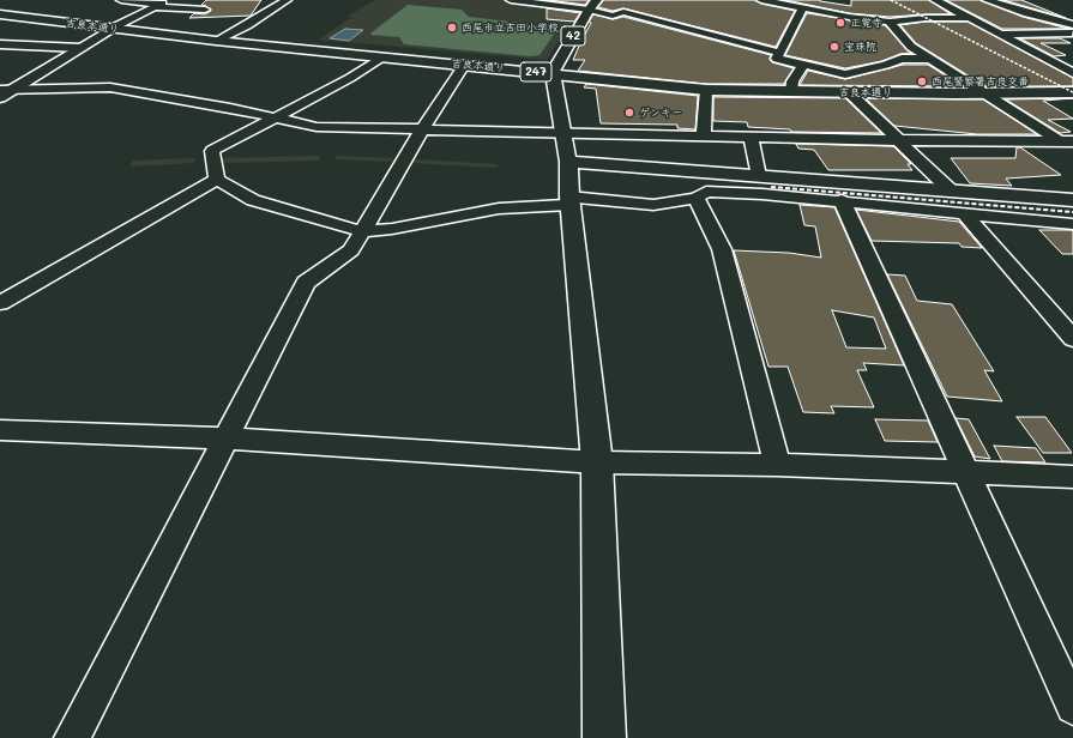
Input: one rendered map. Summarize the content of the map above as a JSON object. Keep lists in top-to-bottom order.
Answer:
{
  "streets": {
    "main road": ["吉良本通り", "42", "247"]
  },
  "crossings": [
    ["吉良本通り", "42"]
  ],
  "places": [
    "正覚寺",
    "西尾市立吉田小学校",
    "宝珠院",
    "西尾警察署吉良交番",
    "ゲンキー"
  ]
}
